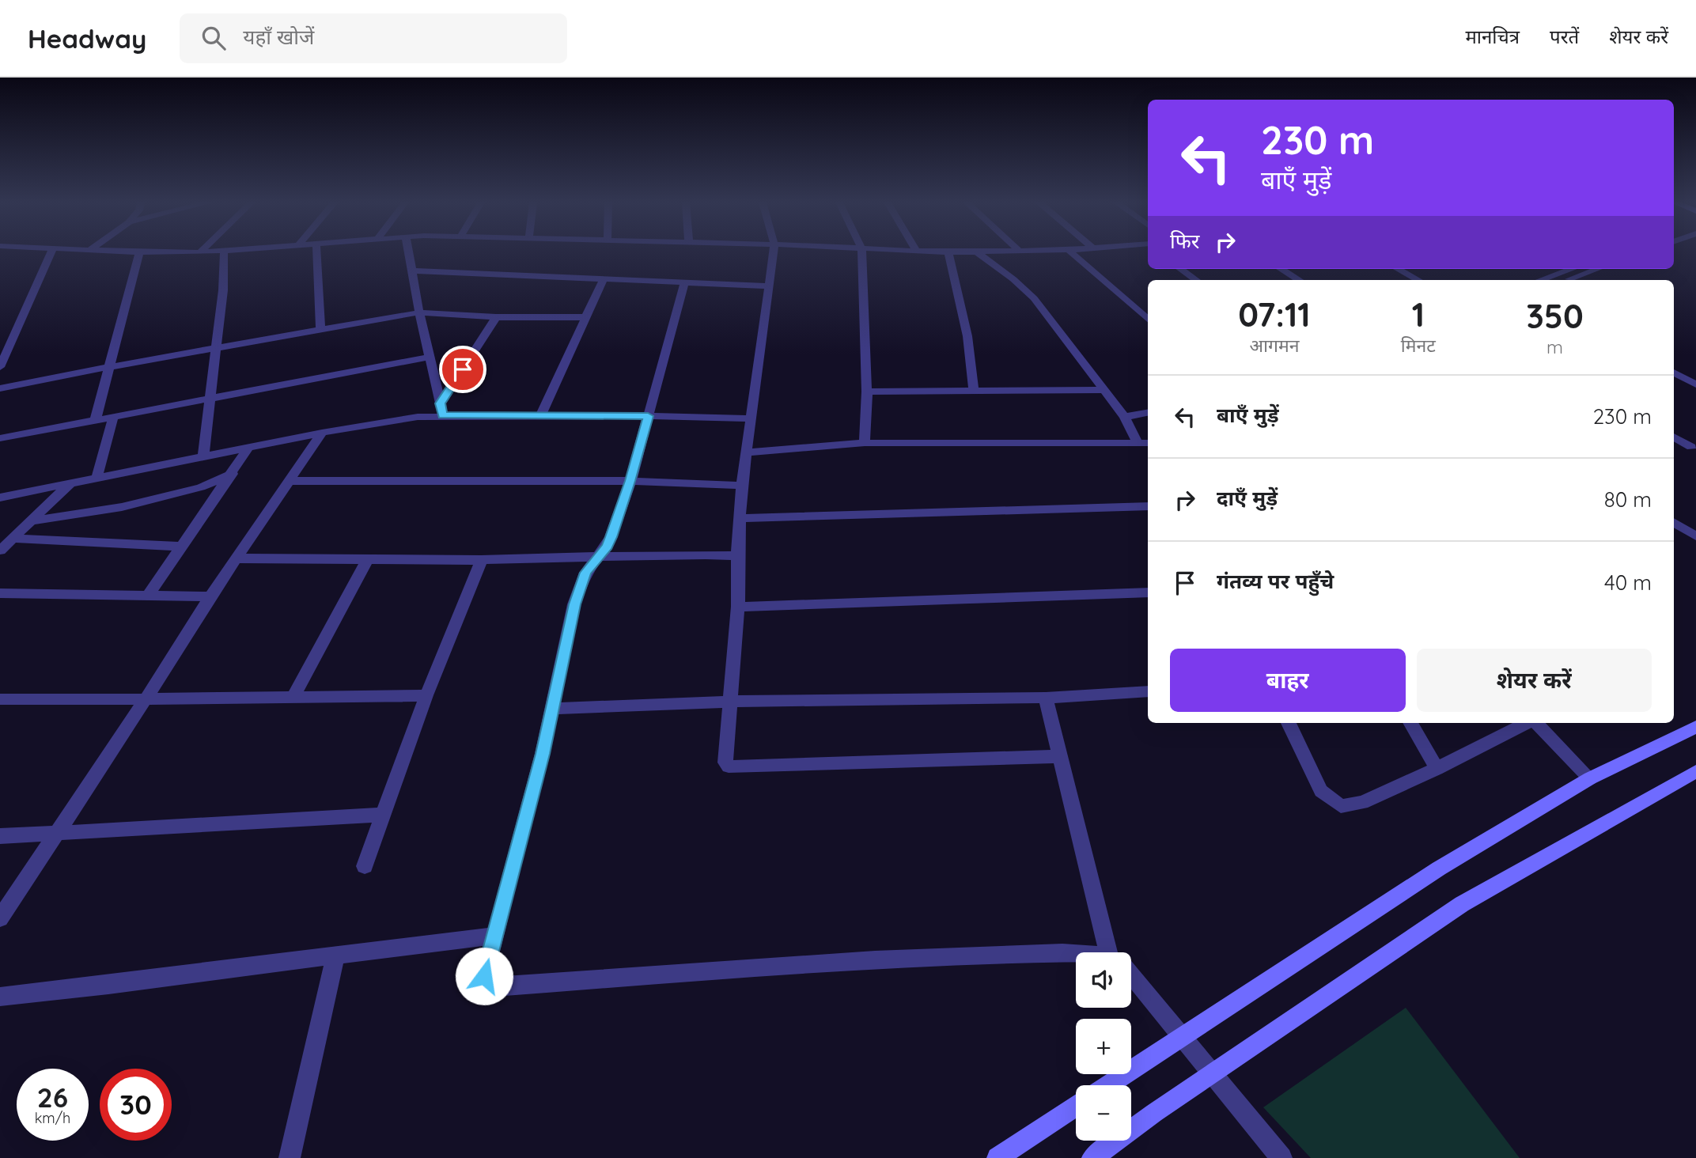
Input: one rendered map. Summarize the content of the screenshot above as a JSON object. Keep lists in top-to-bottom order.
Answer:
{
  "page": {
    "header": "Headway",
    "search": "यहाँ खोजें",
    "nav": ["मानचित्र", "परतें", "शेयर करें"],
    "turn": ["230 m", "बाएँ मुड़ें"],
    "then": "फिर",
    "eta": [
      "07:11",
      "आगमन",
      "1",
      "मिनट",
      "350",
      "m"
    ],
    "list": [
      {
        "name": "बाएँ मुड़ें",
        "value": "230 m"
      },
      {
        "name": "दाएँ मुड़ें",
        "value": "80 m"
      },
      {
        "name": "गंतव्य पर पहुँचे",
        "value": "40 m"
      }
    ],
    "buttons": ["बाहर", "शेयर करें"],
    "map_buttons": ["+", "−"],
    "speed": "26 km/h",
    "limit": "30"
  }
}
